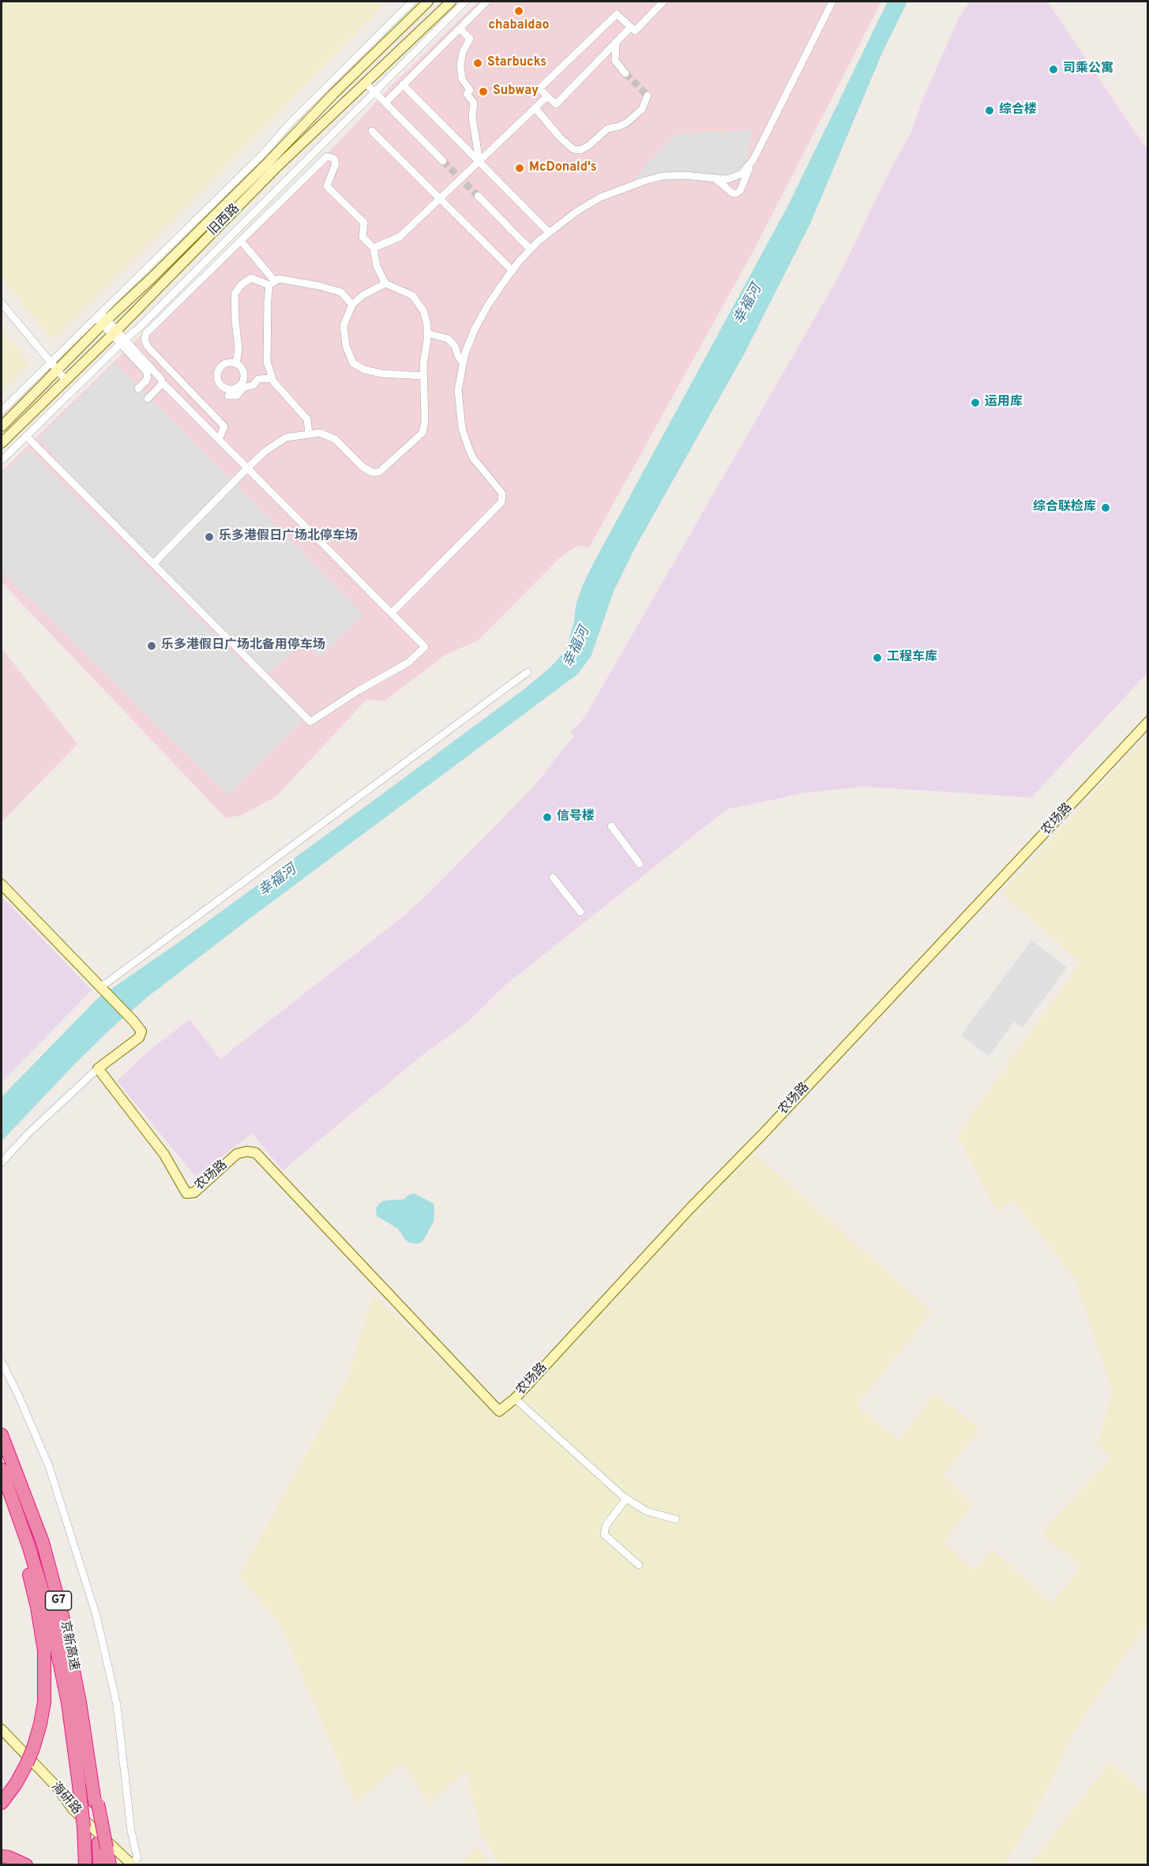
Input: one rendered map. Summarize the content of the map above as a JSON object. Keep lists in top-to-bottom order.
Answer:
{
  "streets": {
    "highway": ["G7", "京新高速"],
    "street": ["旧西路", "农场路", "海研路"]
  },
  "water": ["幸福河"],
  "places": [
    "chabaidao",
    "Starbucks",
    "司乘公寓",
    "Subway",
    "综合楼",
    "McDonald's",
    "运用库",
    "综合联检库",
    "乐多港假日广场北停车场",
    "乐多港假日广场北备用停车场",
    "工程车库",
    "信号楼"
  ]
}
